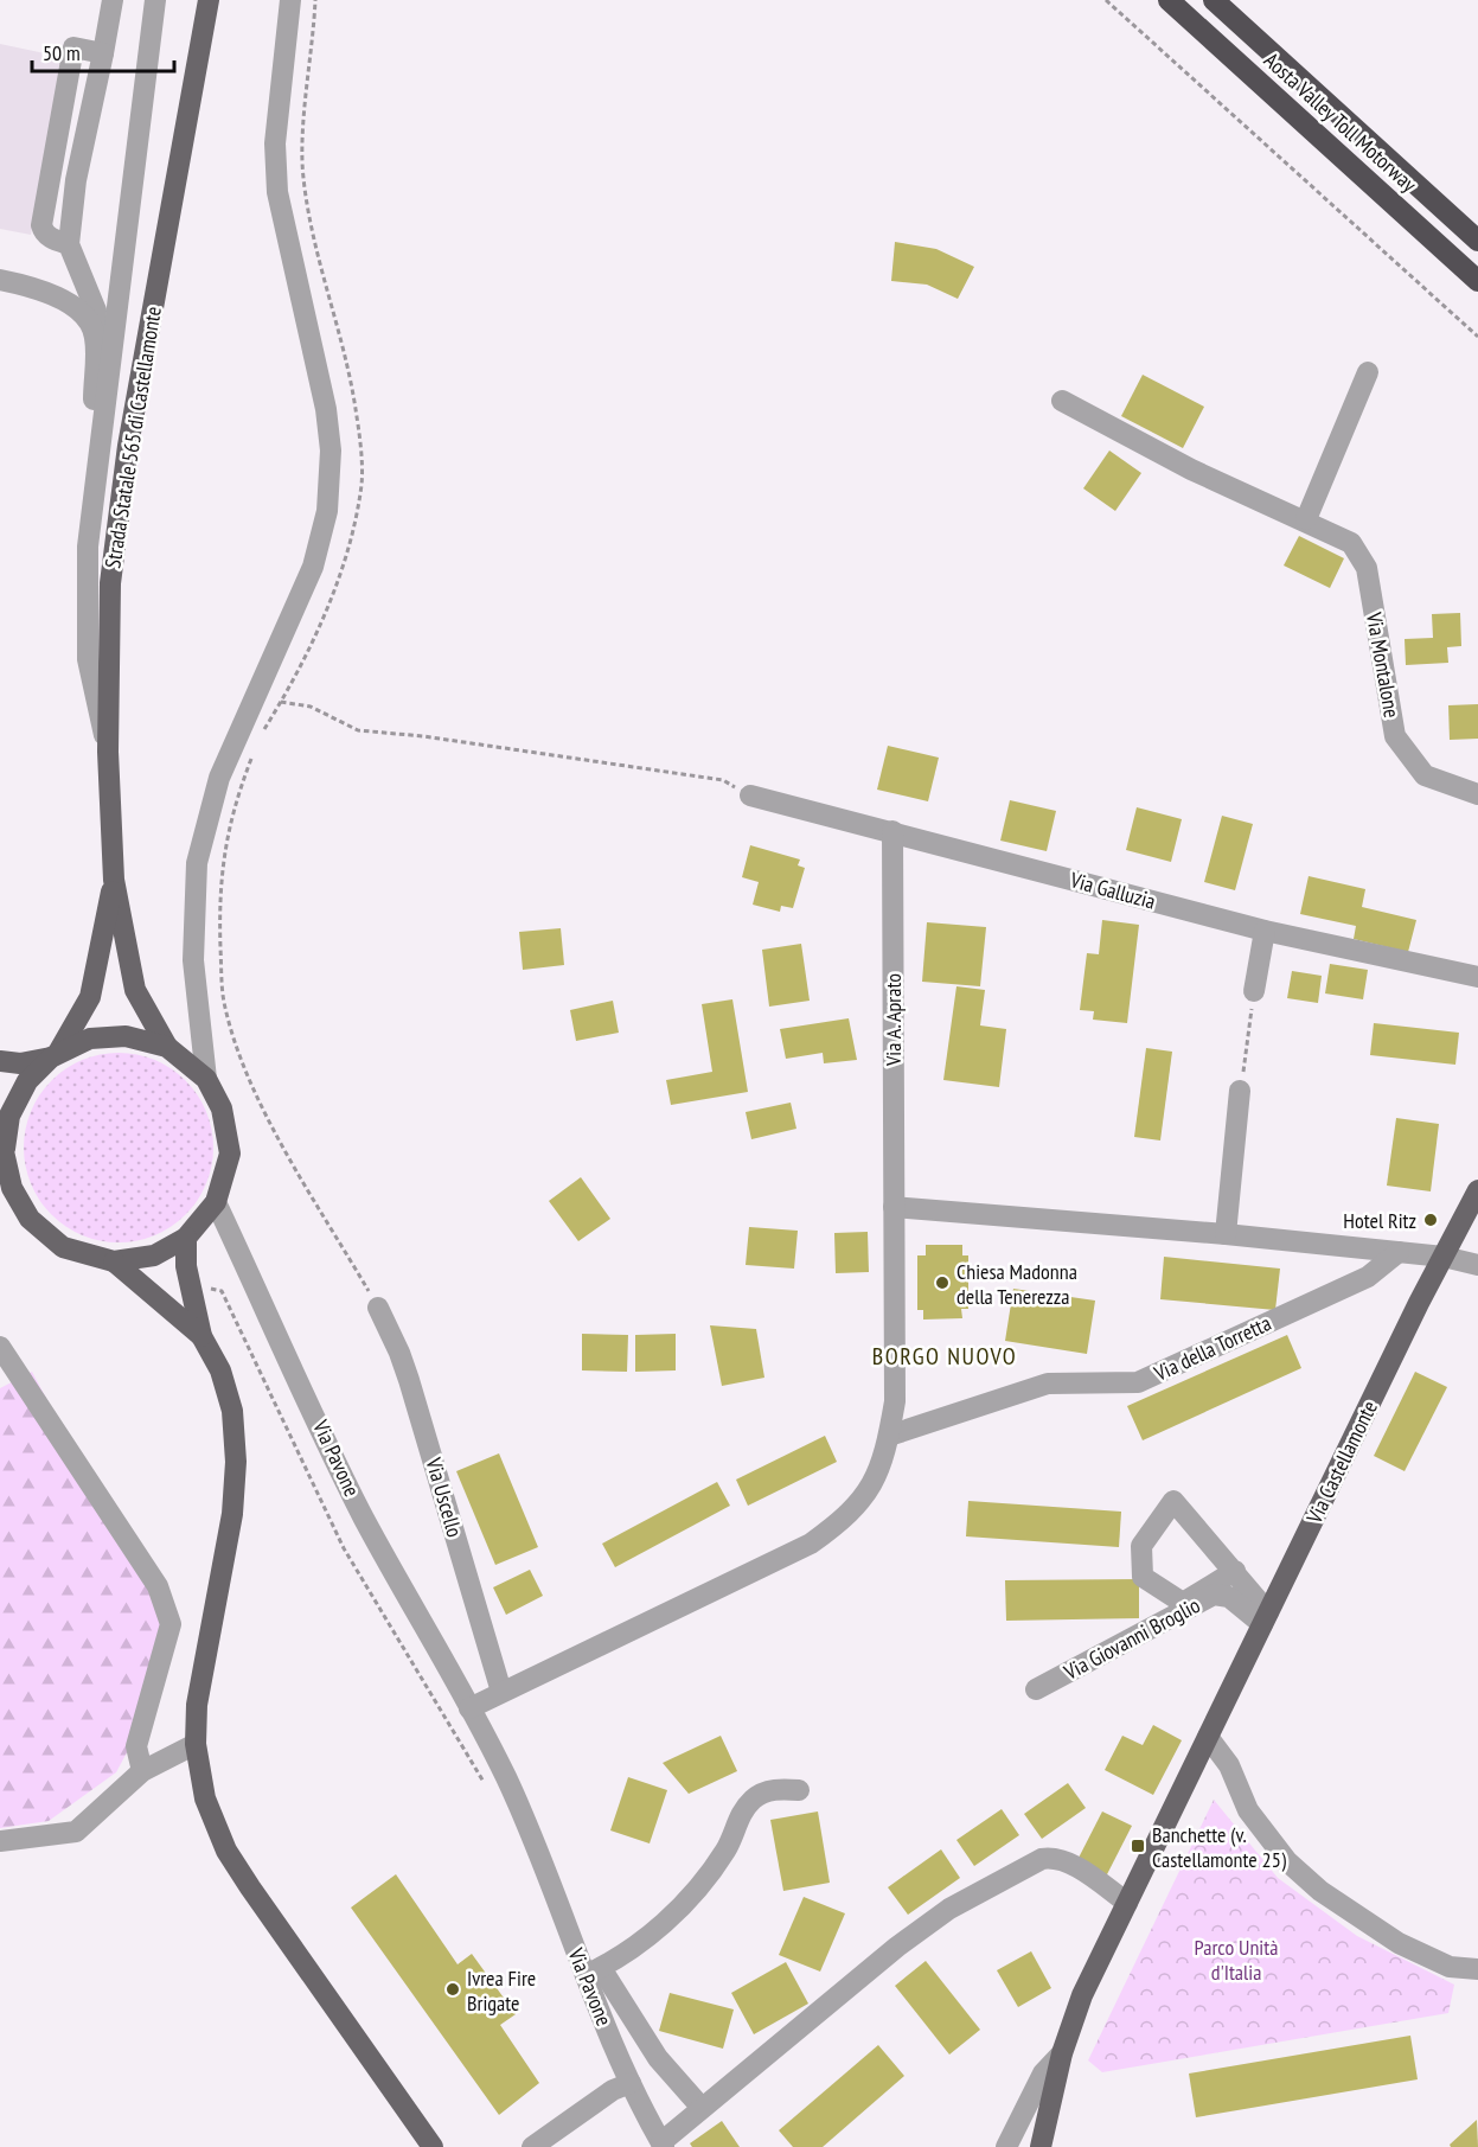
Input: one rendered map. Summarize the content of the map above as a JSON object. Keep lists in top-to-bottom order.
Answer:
{
  "streets": {
    "highway": ["Aosta Valley Toll Motorway"],
    "main road": ["Strada Statale 565 di Castellamonte", "Via Castellamonte"],
    "street": [
      "Via Montalone",
      "Via Galluzia",
      "Via A. Aprato",
      "Via della Torretta",
      "Via Pavone",
      "Via Uscello",
      "Via Giovanni Broglio"
    ]
  },
  "crossings": [
    ["Strada Statale 565 di Castellamonte", "Via Pavone"],
    ["Via Galluzia", "Via A. Aprato"],
    ["Via A. Aprato", "Via della Torretta"],
    ["Via Castellamonte", "Via Giovanni Broglio"]
  ],
  "districts": ["BORGO NUOVO"],
  "parks": ["Parco Unità d'Italia"],
  "places": {
    "other": ["Hotel Ritz", "Chiesa Madonna della Tenerezza", "Ivrea Fire Brigate"],
    "transit": ["Banchette (v. Castellamonte 25)"]
  },
  "scale_bar": "50 m"
}
